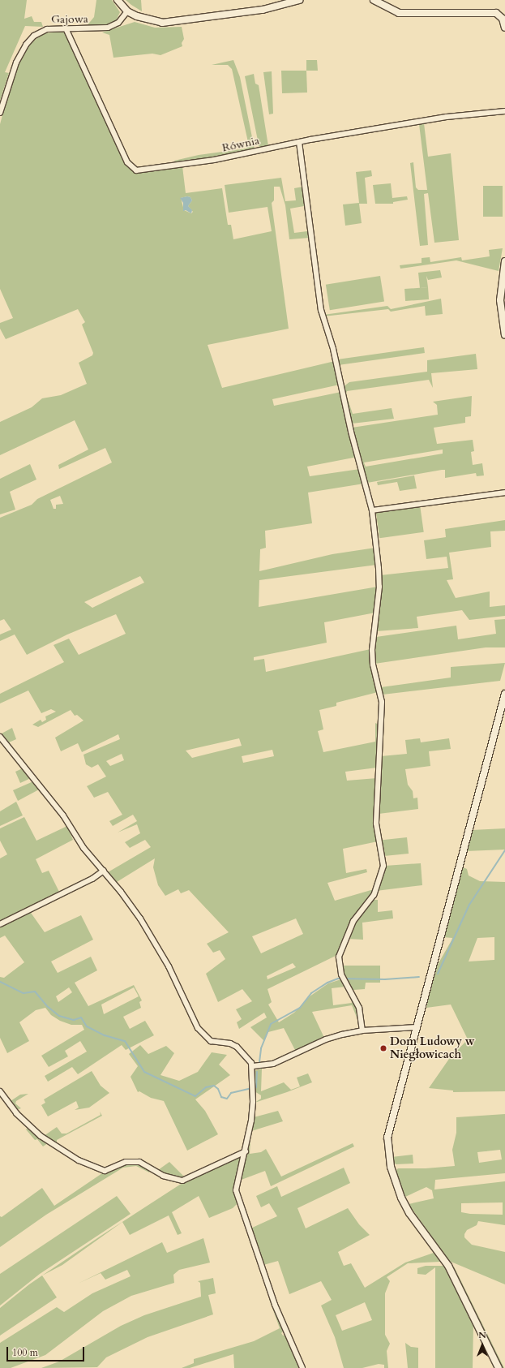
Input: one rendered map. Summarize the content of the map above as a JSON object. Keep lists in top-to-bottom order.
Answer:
{
  "streets": {
    "street": ["Gajowa", "Równia"]
  },
  "crossings": [
    ["Gajowa", "Równia"]
  ],
  "places": ["Dom Ludowy w Niegłowicach"],
  "scale_bar": "100 m",
  "north": "top"
}
